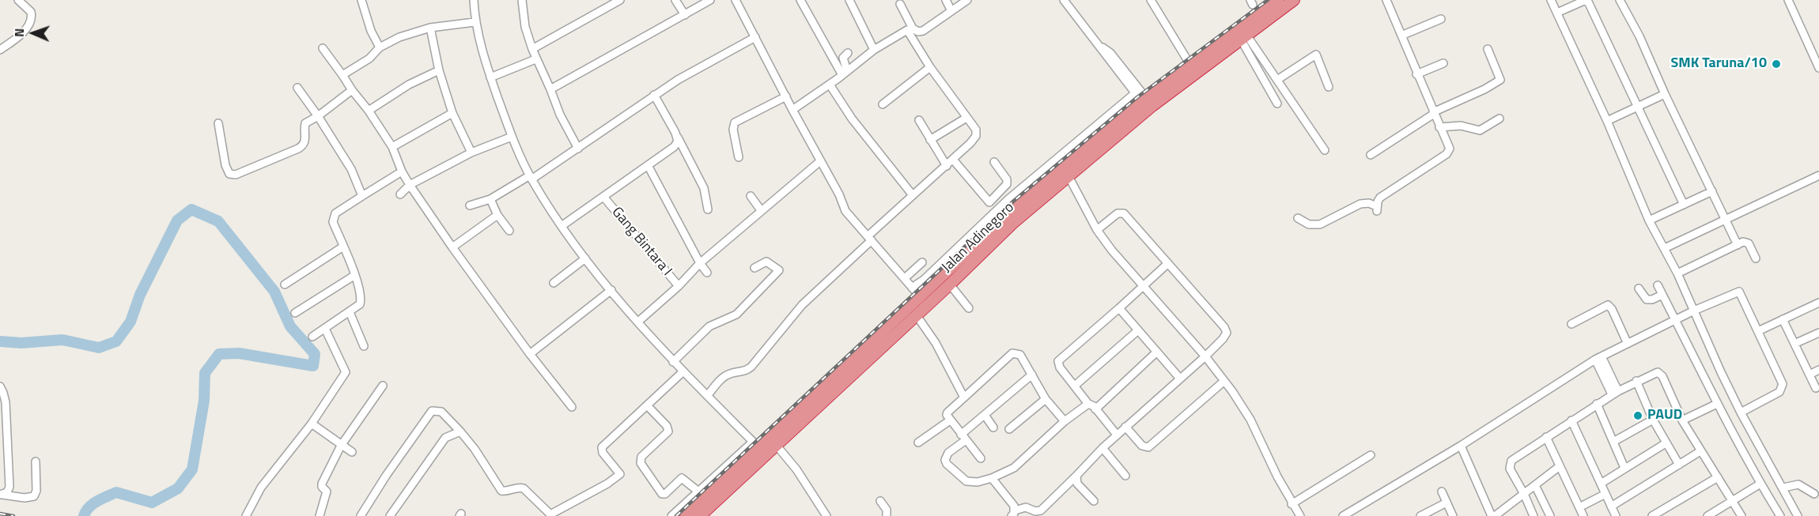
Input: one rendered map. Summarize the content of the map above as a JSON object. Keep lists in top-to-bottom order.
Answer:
{
  "streets": {
    "highway": ["Jalan Adinegoro"],
    "street": ["Gang Bintara I"]
  },
  "places": ["SMK Taruna/10", "PAUD"],
  "north": "left"
}
